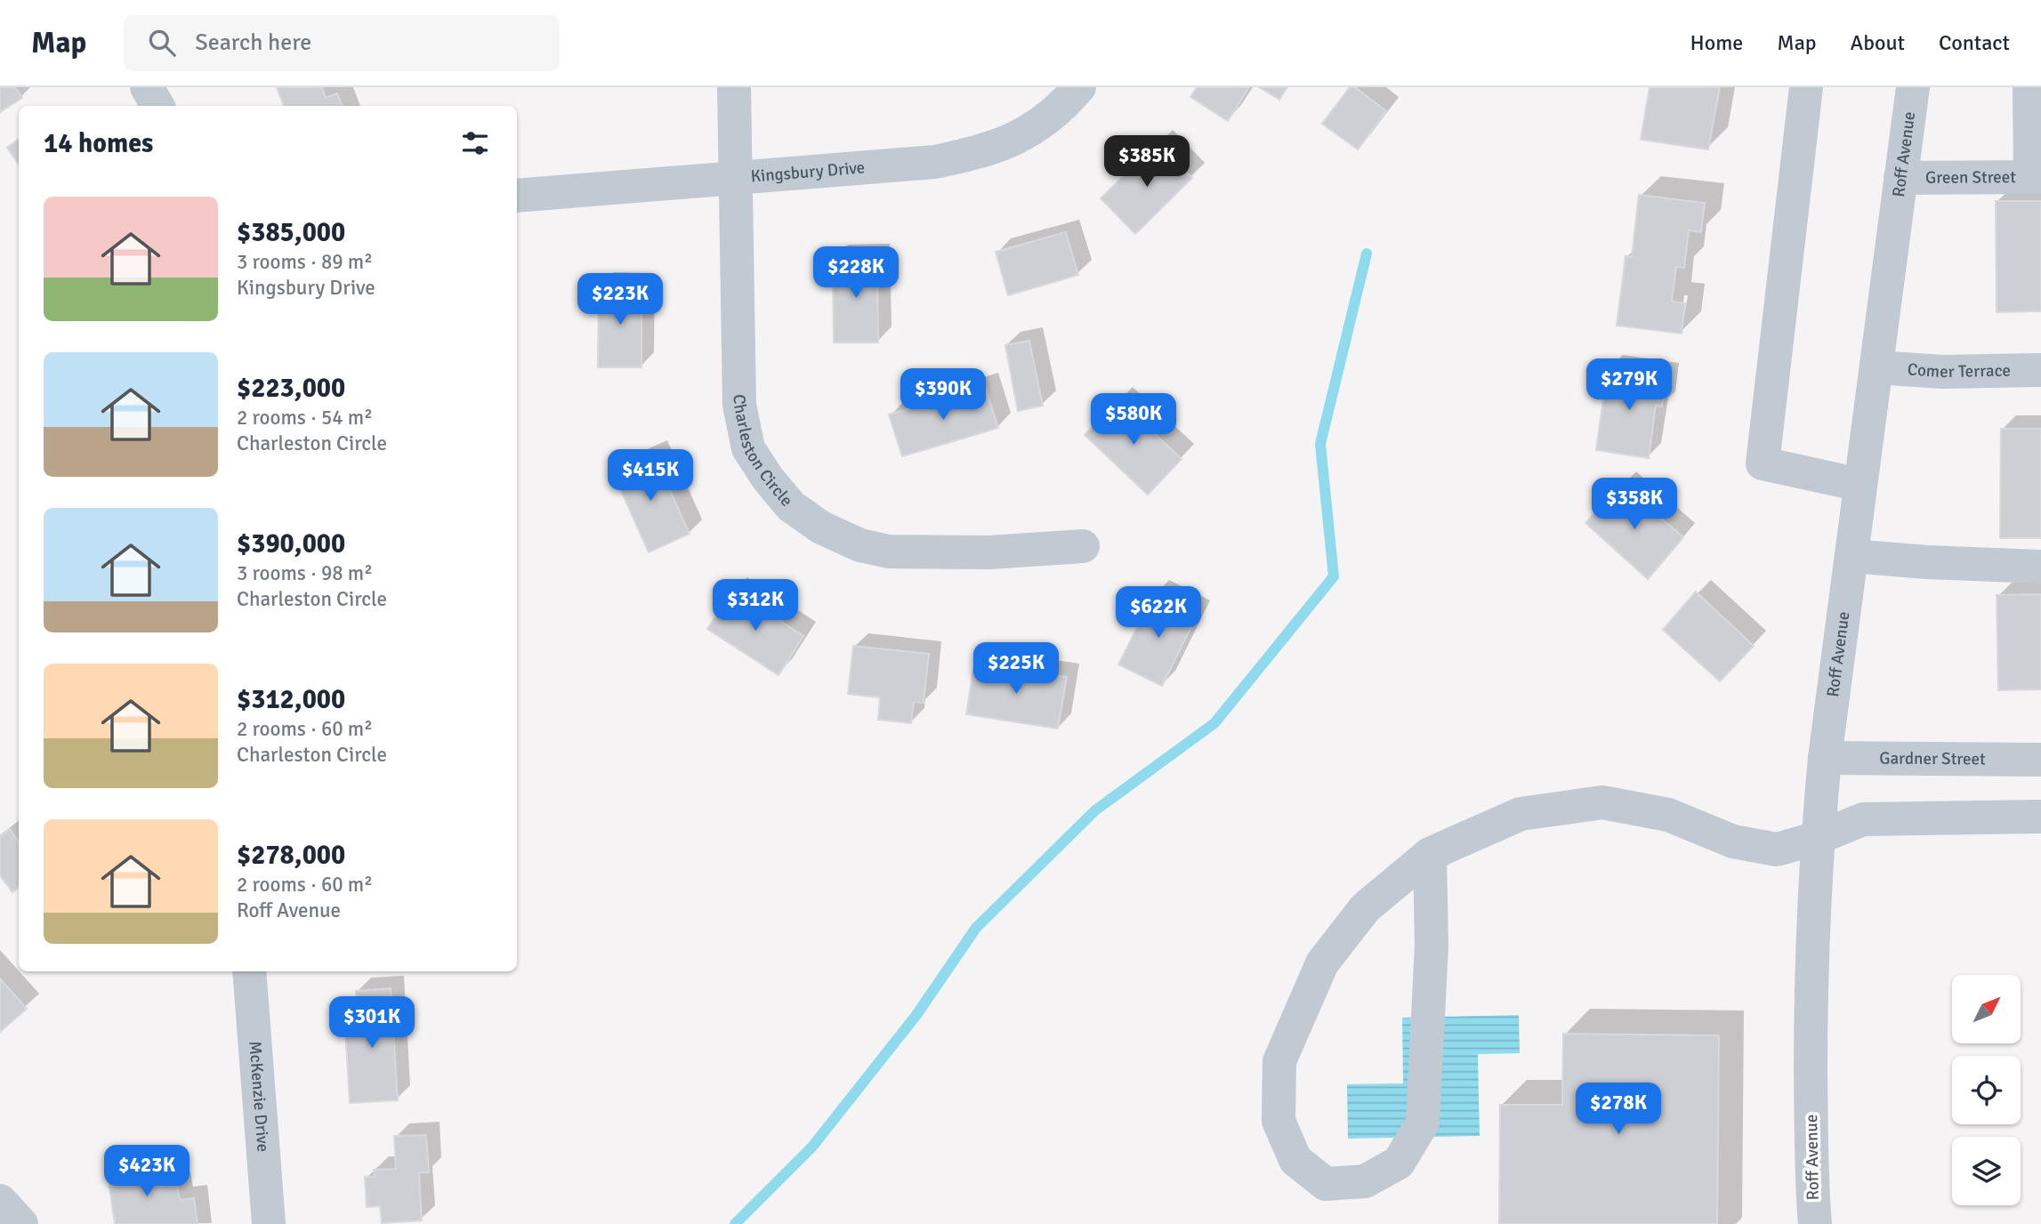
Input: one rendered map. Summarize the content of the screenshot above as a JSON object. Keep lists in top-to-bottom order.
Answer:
{
  "streets": {
    "street": [
      "Roff Avenue",
      "Kingsbury Drive",
      "Green Street",
      "Comer Terrace",
      "Charleston Circle",
      "Gardner Street",
      "McKenzie Drive"
    ]
  },
  "crossings": [
    ["Roff Avenue", "Green Street"],
    ["Roff Avenue", "Comer Terrace"],
    ["Roff Avenue", "Gardner Street"],
    ["Kingsbury Drive", "Charleston Circle"]
  ],
  "north": "top right",
  "page": {
    "header": "Map",
    "search": "Search here",
    "nav": [
      "Home",
      "Map",
      "About",
      "Contact"
    ],
    "heading": "14 homes",
    "price": [
      "$385K",
      "$228K",
      "$223K",
      "$279K",
      "$390K",
      "$580K",
      "$415K",
      "$358K",
      "$312K",
      "$622K",
      "$225K",
      "$301K",
      "$278K",
      "$423K"
    ],
    "list": [
      {
        "name": "$385,000",
        "note": "3 rooms · 89 m² · Kingsbury Drive"
      },
      {
        "name": "$223,000",
        "note": "2 rooms · 54 m² · Charleston Circle"
      },
      {
        "name": "$390,000",
        "note": "3 rooms · 98 m² · Charleston Circle"
      },
      {
        "name": "$312,000",
        "note": "2 rooms · 60 m² · Charleston Circle"
      },
      {
        "name": "$278,000",
        "note": "2 rooms · 60 m² · Roff Avenue"
      }
    ]
  }
}
